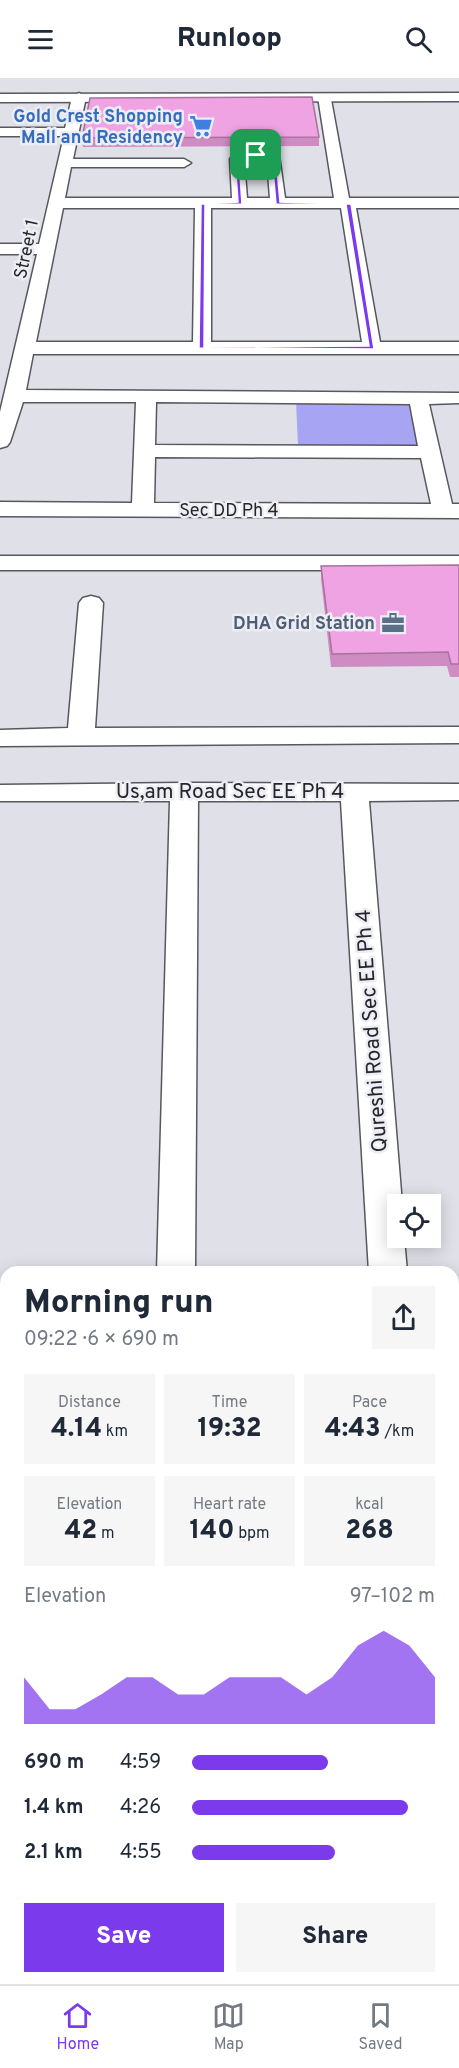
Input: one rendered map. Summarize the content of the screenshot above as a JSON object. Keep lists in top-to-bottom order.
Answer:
{
  "streets": {
    "street": [
      "Street 1",
      "Sec DD Ph 4",
      "Us,am Road Sec EE Ph 4",
      "Qureshi Road Sec EE Ph 4"
    ]
  },
  "crossings": [
    ["Us,am Road Sec EE Ph 4", "Qureshi Road Sec EE Ph 4"]
  ],
  "places": {
    "supermarket": ["Gold Crest Shopping Mall and Residency"],
    "office": ["DHA Grid Station"]
  },
  "page": {
    "header": "Runloop",
    "heading": ["Morning run", "09:22 · 6 × 690 m"],
    "stats": [
      ["Distance", "4.14 km"],
      ["Time", "19:32"],
      ["Pace", "4:43 /km"],
      ["Elevation", "42 m"],
      ["Heart rate", "140 bpm"],
      ["kcal", "268"]
    ],
    "chart": ["Elevation", "97–102 m"],
    "list": [
      {
        "name": "690 m",
        "note": "4:59"
      },
      {
        "name": "1.4 km",
        "note": "4:26"
      },
      {
        "name": "2.1 km",
        "note": "4:55"
      }
    ],
    "buttons": ["Save", "Share"],
    "tabs": ["Home", "Map", "Saved"]
  }
}
